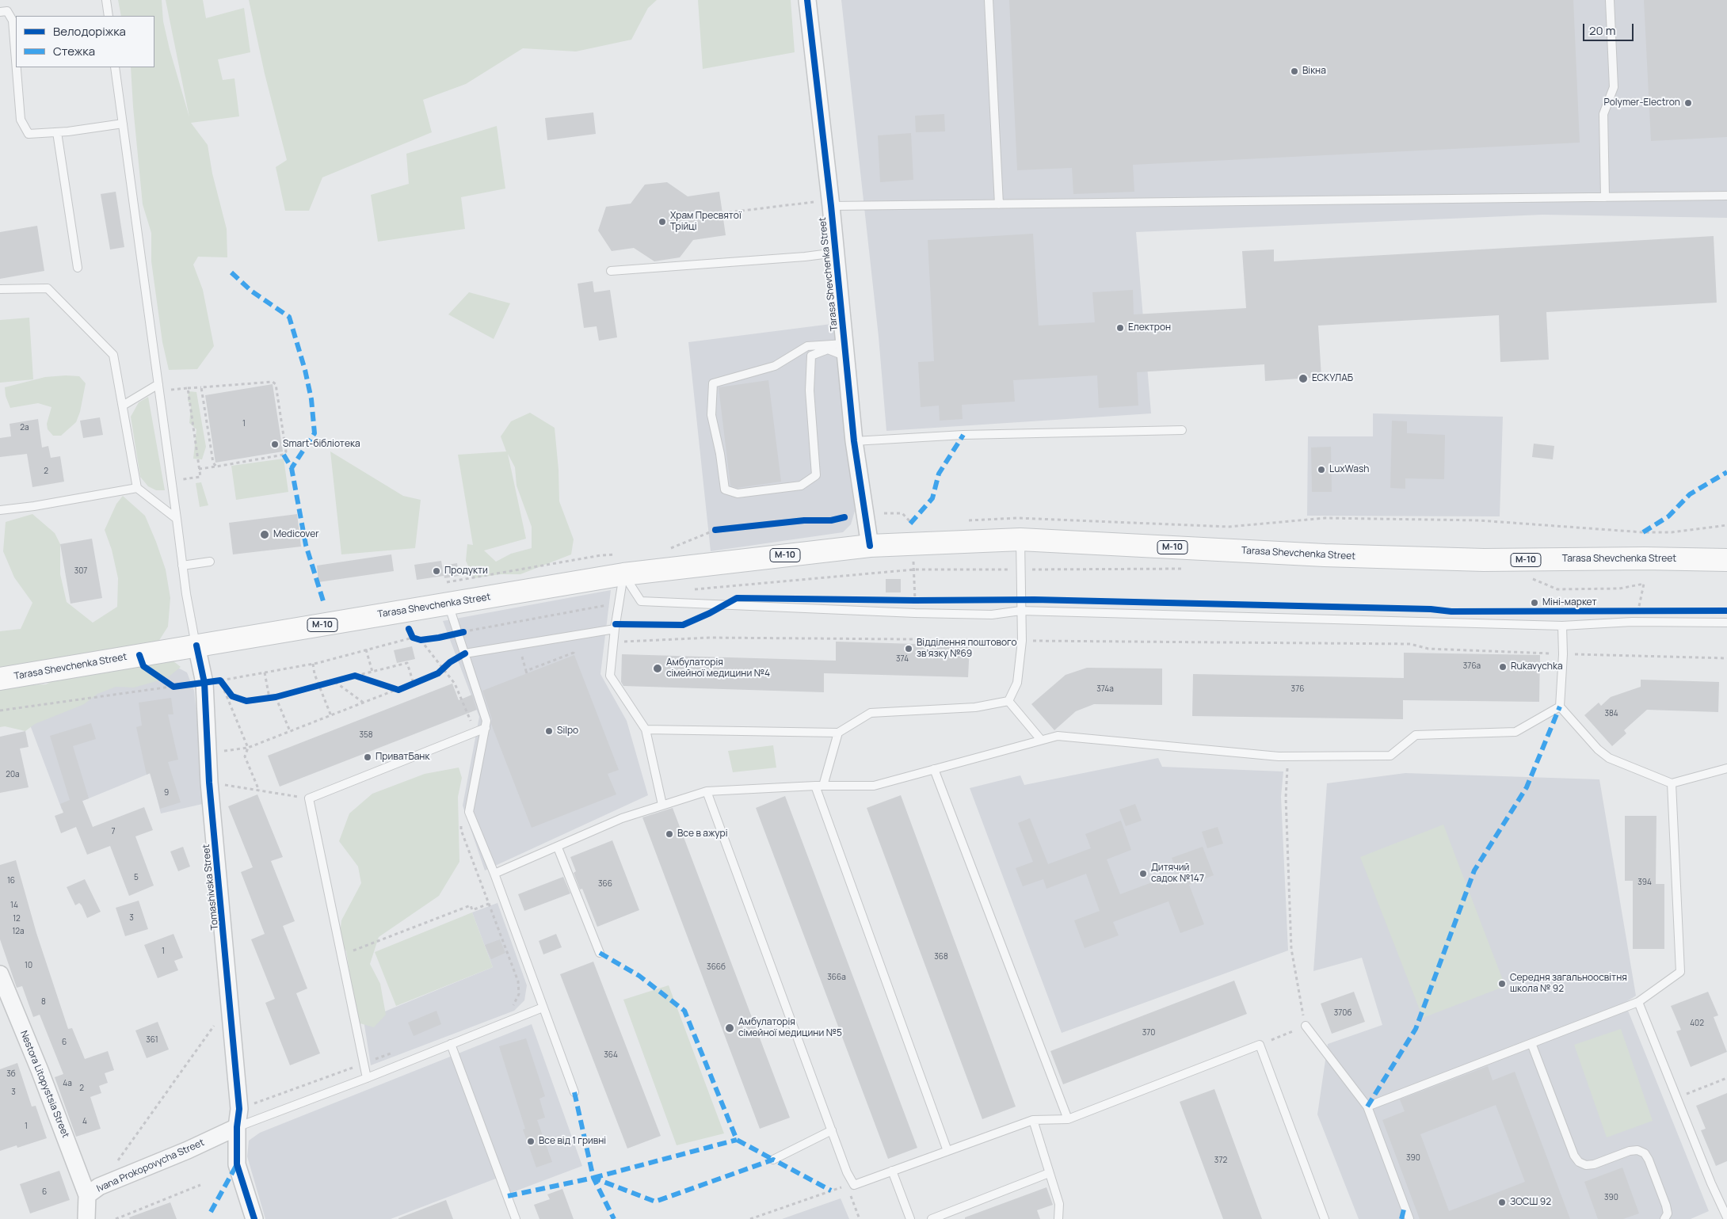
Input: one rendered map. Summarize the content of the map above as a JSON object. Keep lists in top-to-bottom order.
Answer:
{
  "streets": {
    "main road": ["Tarasa Shevchenka Street", "М-10"],
    "street": ["Tomashivska Street", "Nestora Litopystsia Street", "Ivana Prokopovycha Street"]
  },
  "crossings": [
    ["Tarasa Shevchenka Street", "Tomashivska Street"],
    ["Tomashivska Street", "Ivana Prokopovycha Street"],
    ["Nestora Litopystsia Street", "Ivana Prokopovycha Street"]
  ],
  "places": [
    "Вікна",
    "Polymer-Electron",
    "Храм Пресвятої Трійці",
    "Електрон",
    "ЕСКУЛАБ",
    "Smart-бібліотека",
    "LuxWash",
    "Medicover",
    "Продукти",
    "Міні-маркет",
    "Відділення поштового зв’язку №69",
    "Rukavychka",
    "Амбулаторія сімейної медицини №4",
    "Silpo",
    "ПриватБанк",
    "Все в ажурі",
    "Дитячий садок №147",
    "Середня загальноосвітня школа № 92",
    "Амбулаторія сімейної медицини №5",
    "Все від 1 гривні",
    "ЗОСШ 92"
  ],
  "house_numbers": [
    "1",
    "2а",
    "2",
    "307",
    "374",
    "376а",
    "374а",
    "376",
    "384",
    "358",
    "20а",
    "9",
    "7",
    "5",
    "16",
    "394",
    "366",
    "14",
    "3",
    "12",
    "12а",
    "1",
    "368",
    "10",
    "366б",
    "366а",
    "8",
    "370б",
    "402",
    "370",
    "361",
    "6",
    "364",
    "3б",
    "4а",
    "2",
    "3",
    "4",
    "1",
    "390",
    "372",
    "6",
    "390"
  ],
  "legend": ["Велодоріжка", "Стежка"],
  "scale_bar": "20 m"
}
